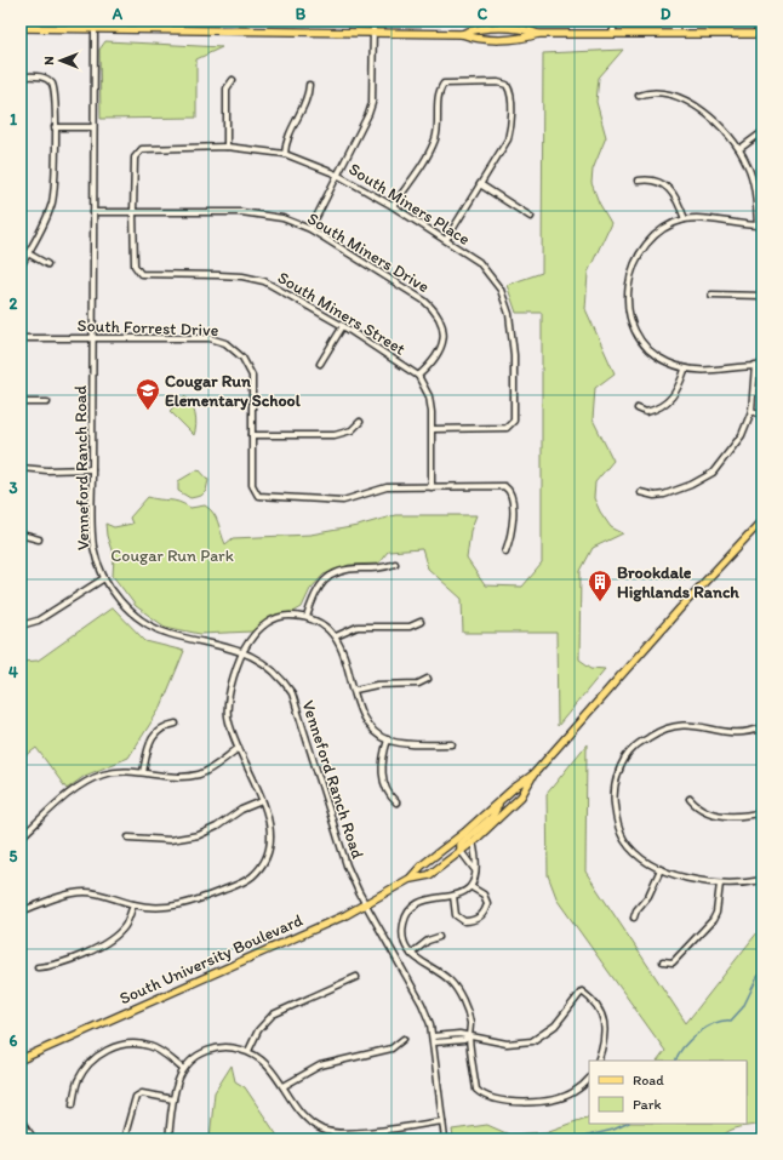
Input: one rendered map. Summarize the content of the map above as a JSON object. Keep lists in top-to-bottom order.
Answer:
{
  "streets": {
    "main road": ["South University Boulevard"],
    "street": [
      "South Miners Place",
      "South Miners Drive",
      "South Miners Street",
      "South Forrest Drive",
      "Venneford Ranch Road"
    ]
  },
  "crossings": [
    ["South Miners Place", "South Miners Drive"],
    ["South Miners Place", "South Miners Street"],
    ["South Miners Drive", "South Miners Street"],
    ["South Miners Drive", "Venneford Ranch Road"],
    ["South Miners Street", "South Forrest Drive"],
    ["South Forrest Drive", "Venneford Ranch Road"],
    ["Venneford Ranch Road", "South University Boulevard"]
  ],
  "parks": ["Cougar Run Park"],
  "places": {
    "school or university": ["Cougar Run Elementary School"],
    "building": ["Brookdale Highlands Ranch"]
  },
  "legend": ["Road", "Park"],
  "north": "left",
  "grid": {
    "columns": [
      "A",
      "B",
      "C",
      "D"
    ],
    "rows": [
      "1",
      "2",
      "3",
      "4",
      "5",
      "6"
    ]
  }
}
